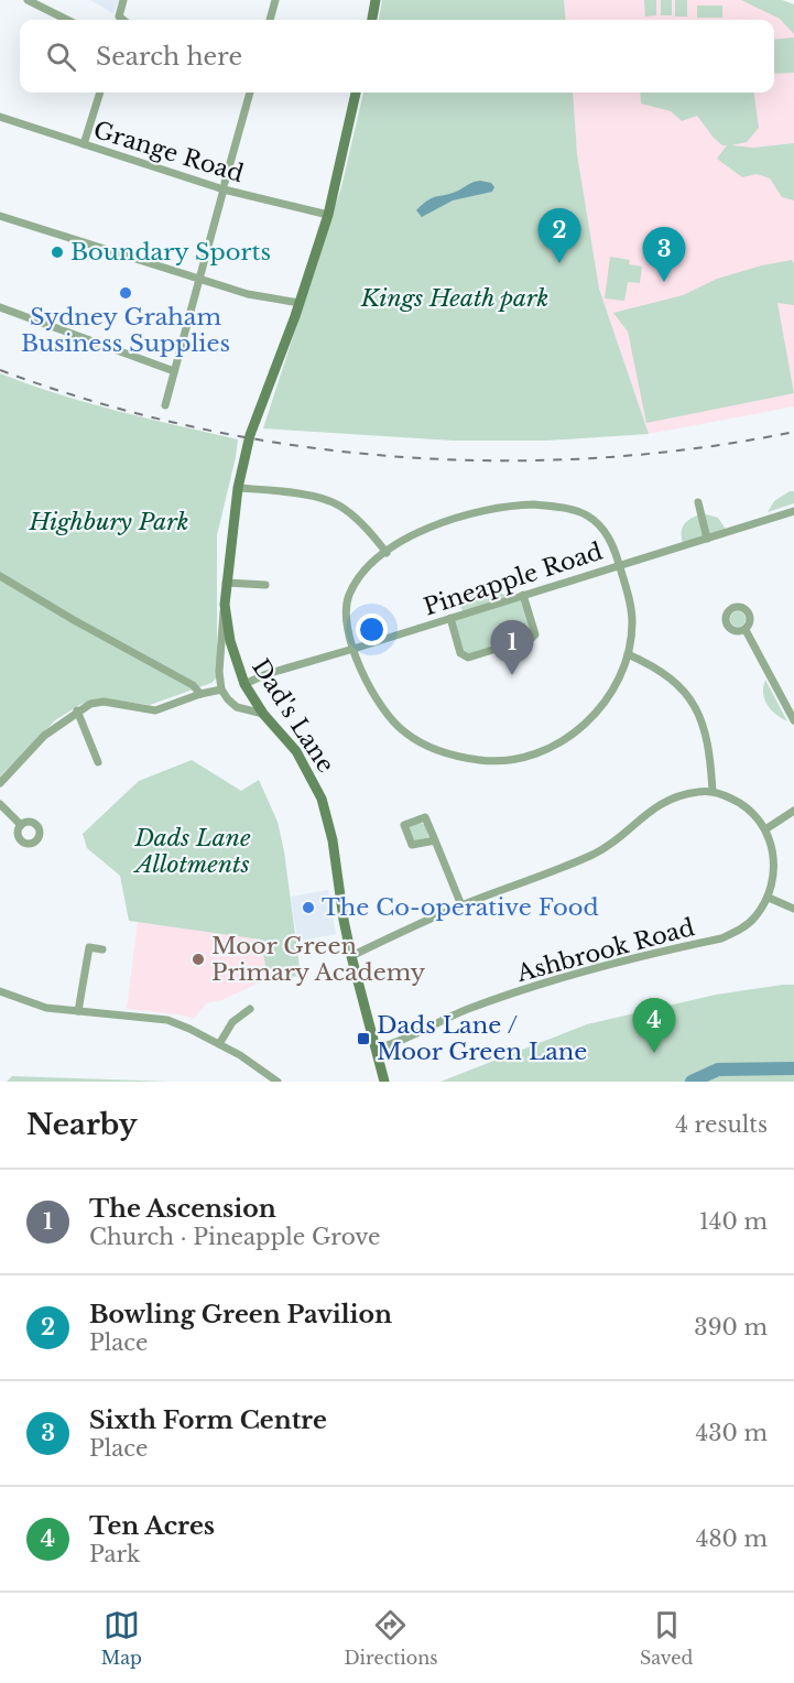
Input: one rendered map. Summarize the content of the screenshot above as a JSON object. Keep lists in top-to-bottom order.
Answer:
{
  "streets": {
    "street": [
      "Grange Road",
      "Pineapple Road",
      "Dad's Lane",
      "Ashbrook Road"
    ]
  },
  "crossings": [
    ["Grange Road", "Dad's Lane"],
    ["Pineapple Road", "Dad's Lane"],
    ["Dad's Lane", "Ashbrook Road"]
  ],
  "parks": ["Kings Heath park", "Highbury Park", "Dads Lane Allotments"],
  "places": {
    "other": [
      "Boundary Sports",
      "Sydney Graham Business Supplies",
      "The Co-operative Food",
      "Moor Green Primary Academy"
    ],
    "transit": ["Dads Lane / Moor Green Lane"]
  },
  "page": {
    "search": "Search here",
    "pins": [
      "2",
      "3",
      "1",
      "4"
    ],
    "heading": ["Nearby", "4 results"],
    "list": [
      {
        "mark": "1",
        "name": "The Ascension",
        "note": "Church · Pineapple Grove",
        "value": "140 m"
      },
      {
        "mark": "2",
        "name": "Bowling Green Pavilion",
        "note": "Place",
        "value": "390 m"
      },
      {
        "mark": "3",
        "name": "Sixth Form Centre",
        "note": "Place",
        "value": "430 m"
      },
      {
        "mark": "4",
        "name": "Ten Acres",
        "note": "Park",
        "value": "480 m"
      }
    ],
    "nav": ["Map", "Directions", "Saved"]
  }
}
